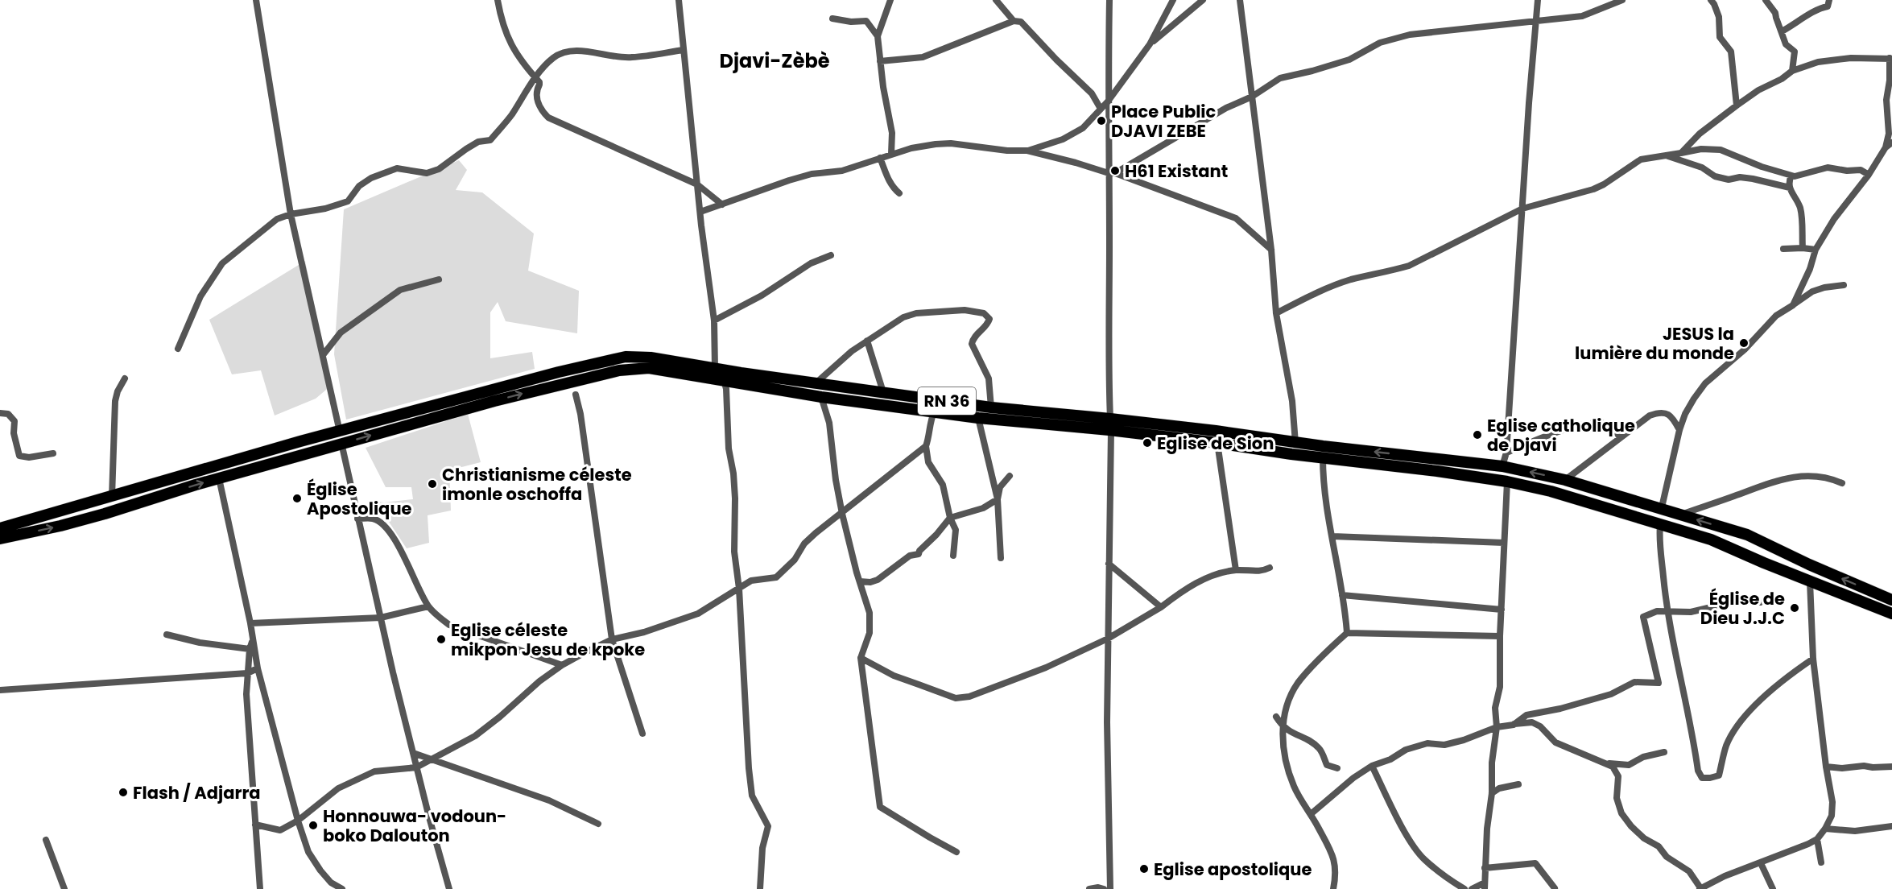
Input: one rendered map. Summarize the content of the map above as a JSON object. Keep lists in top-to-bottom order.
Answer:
{
  "streets": {
    "main road": ["RN 36"]
  },
  "districts": ["Djavi-Zèbè"],
  "places": [
    "Place Public DJAVI ZEBE",
    "H61 Existant",
    "JESUS la lumière du monde",
    "Eglise catholique de Djavi",
    "Eglise de Sion",
    "Christianisme céleste imonle oschoffa",
    "Église Apostolique",
    "Église de Dieu J.J.C",
    "Eglise céleste mikpon Jesu de kpoke",
    "Flash / Adjarra",
    "Honnouwa- vodoun- boko Dalouton",
    "Eglise apostolique"
  ]
}
